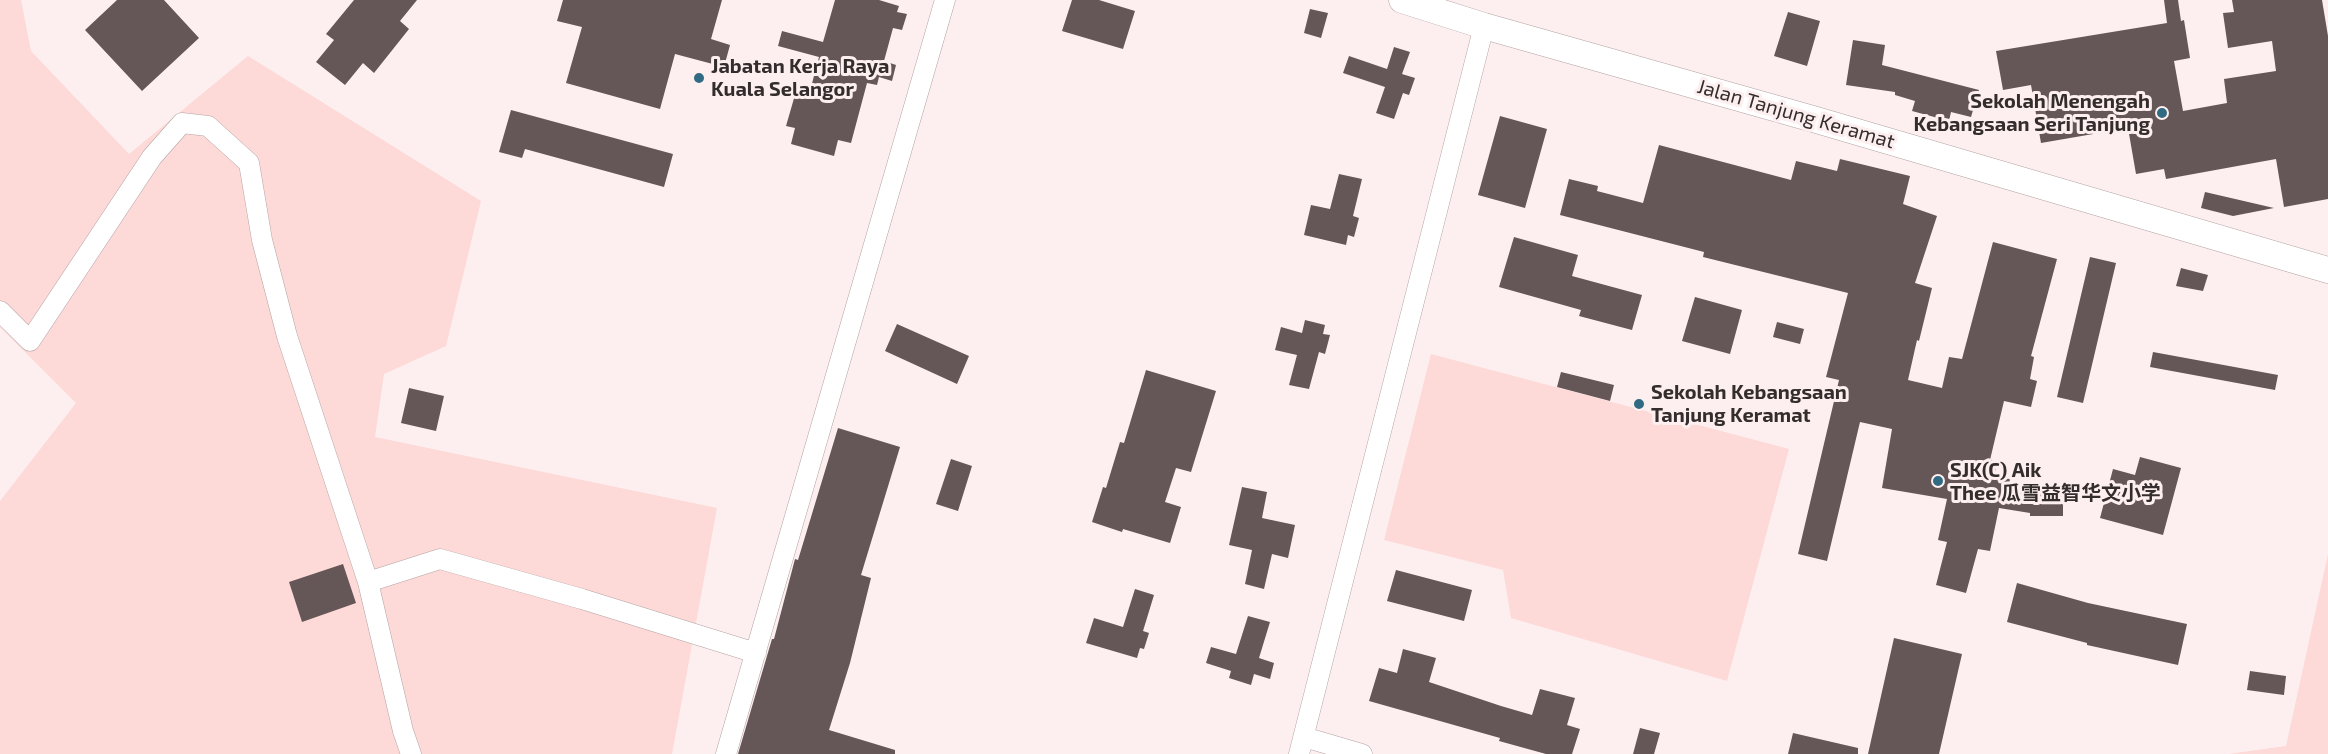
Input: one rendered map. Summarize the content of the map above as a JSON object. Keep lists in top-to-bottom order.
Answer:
{
  "streets": {
    "street": ["Jalan Tanjung Keramat"]
  },
  "places": [
    "Jabatan Kerja Raya Kuala Selangor",
    "Sekolah Menengah Kebangsaan Seri Tanjung",
    "Sekolah Kebangsaan Tanjung Keramat",
    "SJK(C) Aik Thee 瓜雪益智华文小学"
  ]
}
